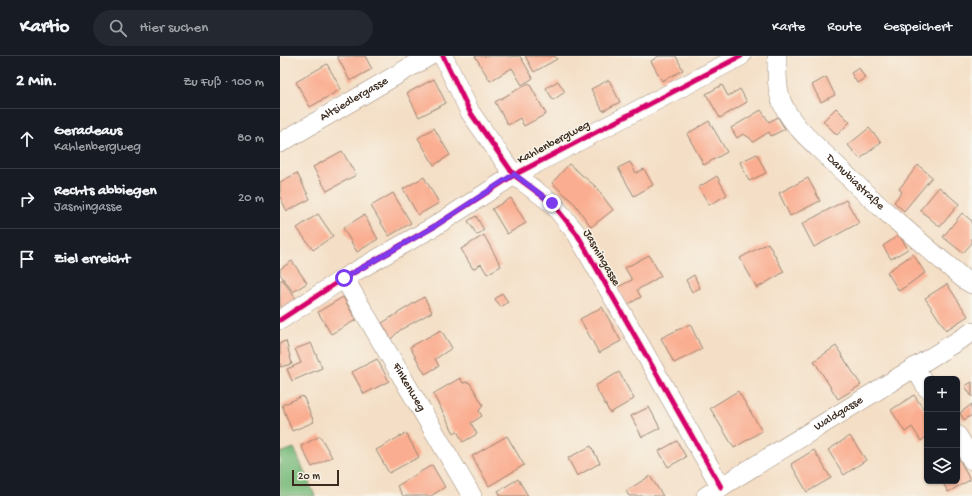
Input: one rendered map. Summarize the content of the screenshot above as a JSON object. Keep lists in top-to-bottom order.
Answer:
{
  "streets": {
    "street": [
      "Altsiedlergasse",
      "Kahlenbergweg",
      "Danubiastraße",
      "Jasmingasse",
      "Finkenweg",
      "Waldgasse"
    ]
  },
  "crossings": [
    ["Kahlenbergweg", "Jasmingasse"],
    ["Kahlenbergweg", "Finkenweg"],
    ["Jasmingasse", "Waldgasse"]
  ],
  "scale_bar": "20 m",
  "page": {
    "header": "Kartio",
    "search": "Hier suchen",
    "nav": ["Karte", "Route", "Gespeichert"],
    "heading": ["2 Min.", "Zu Fuß · 100 m"],
    "list": [
      ["Geradeaus", "Kahlenbergweg", "80 m"],
      ["Rechts abbiegen", "Jasmingasse", "20 m"],
      "Ziel erreicht"
    ],
    "map_buttons": ["+", "−"],
    "scale": "20 m"
  }
}
